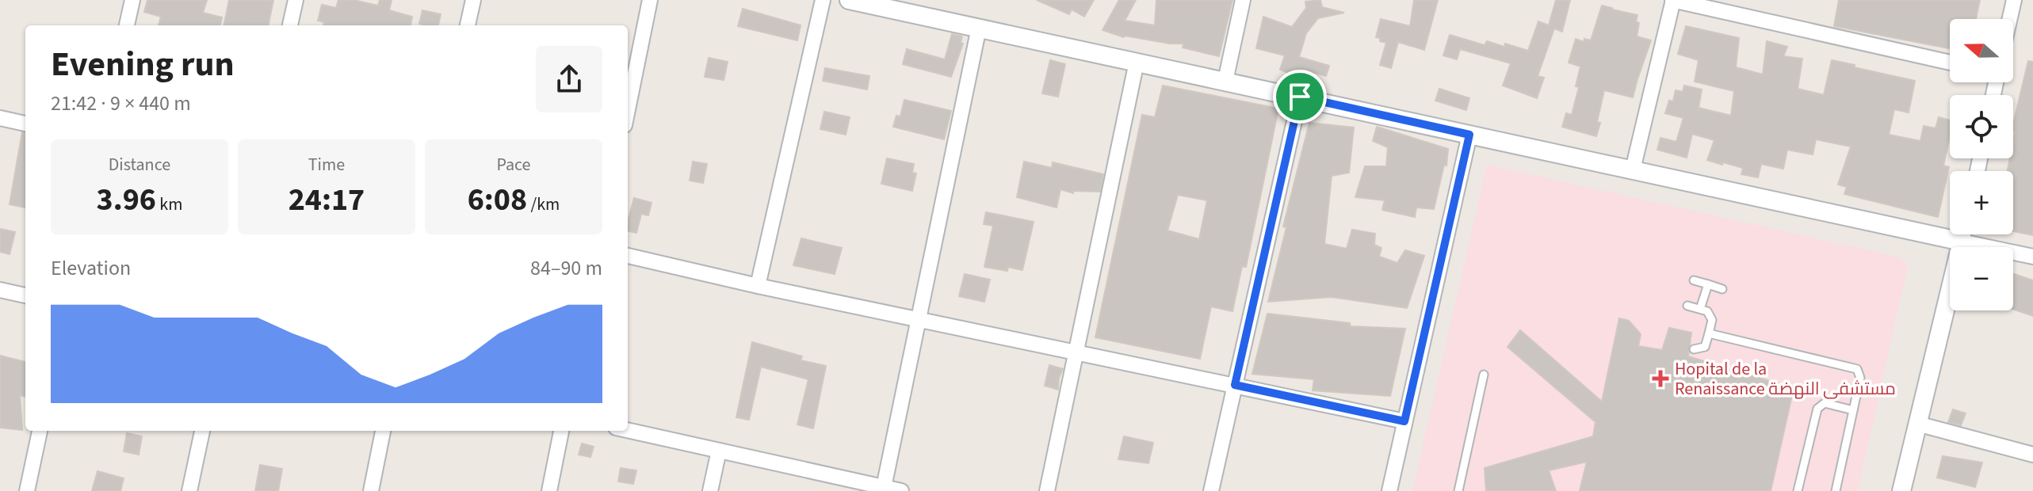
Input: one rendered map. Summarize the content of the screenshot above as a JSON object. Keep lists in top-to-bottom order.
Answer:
{
  "places": {
    "health": ["Hopital de la Renaissance مستشفى النهضة"]
  },
  "north": "left",
  "page": {
    "map_buttons": ["+", "−"],
    "heading": ["Evening run", "21:42 · 9 × 440 m"],
    "stats": [
      ["Distance", "3.96 km"],
      ["Time", "24:17"],
      ["Pace", "6:08 /km"]
    ],
    "chart": ["Elevation", "84–90 m"]
  }
}
